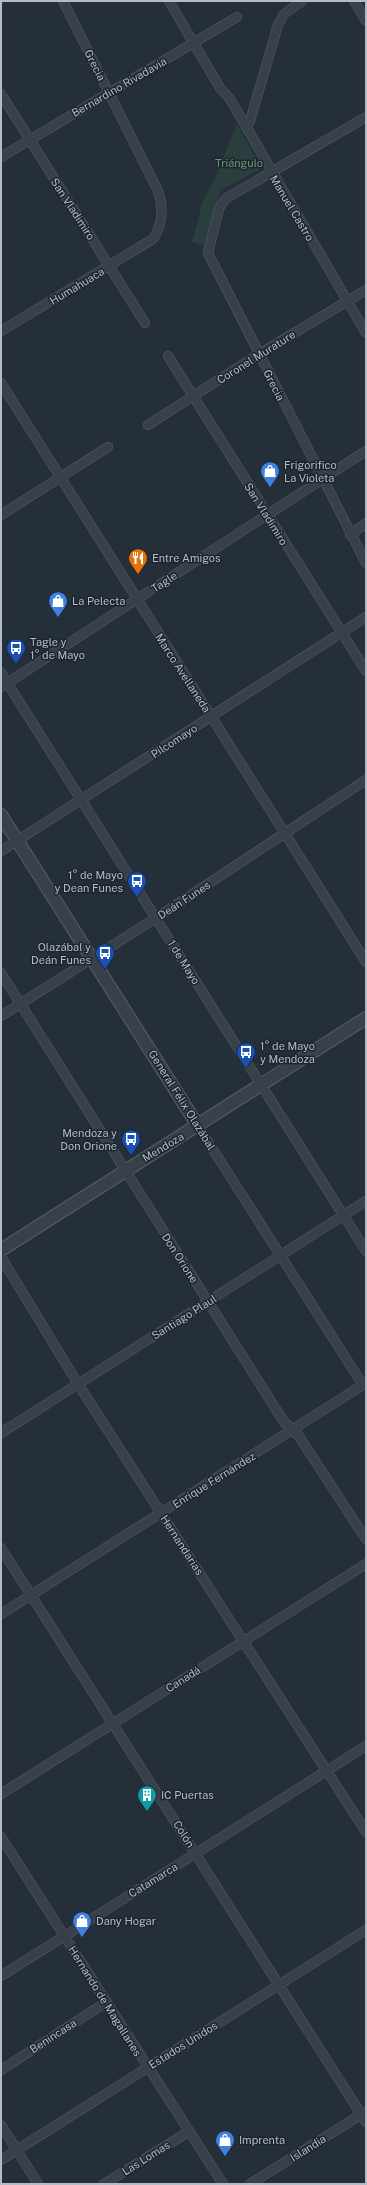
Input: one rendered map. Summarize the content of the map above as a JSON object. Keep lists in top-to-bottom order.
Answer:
{
  "streets": {
    "street": [
      "Grecia",
      "Bernardino Rivadavia",
      "Manuel Castro",
      "San Vladimiro",
      "Humahuaca",
      "Coronel Murature",
      "Tagle",
      "Marco Avellaneda",
      "Pilcomayo",
      "Deán Funes",
      "1 de Mayo",
      "General Félix Olazábal",
      "Mendoza",
      "Don Orione",
      "Santiago Plaul",
      "Enrique Fernández",
      "Hernandarias",
      "Canadá",
      "Colón",
      "Catamarca",
      "Hernando de Magallanes",
      "Benincasa",
      "Estados Unidos",
      "Islandia",
      "Las Lomas"
    ]
  },
  "crossings": [
    ["Grecia", "Bernardino Rivadavia"],
    ["Grecia", "Manuel Castro"],
    ["Grecia", "Humahuaca"],
    ["Grecia", "Coronel Murature"],
    ["Grecia", "Tagle"],
    ["Bernardino Rivadavia", "Manuel Castro"],
    ["Bernardino Rivadavia", "San Vladimiro"],
    ["Manuel Castro", "Coronel Murature"],
    ["San Vladimiro", "Humahuaca"],
    ["San Vladimiro", "Coronel Murature"],
    ["San Vladimiro", "Tagle"],
    ["San Vladimiro", "Pilcomayo"],
    ["Tagle", "Marco Avellaneda"],
    ["Tagle", "1 de Mayo"],
    ["Marco Avellaneda", "Pilcomayo"],
    ["Marco Avellaneda", "Deán Funes"],
    ["Pilcomayo", "1 de Mayo"],
    ["Pilcomayo", "General Félix Olazábal"],
    ["Deán Funes", "1 de Mayo"],
    ["Deán Funes", "General Félix Olazábal"],
    ["Deán Funes", "Don Orione"],
    ["1 de Mayo", "Mendoza"],
    ["1 de Mayo", "Santiago Plaul"],
    ["General Félix Olazábal", "Mendoza"],
    ["General Félix Olazábal", "Santiago Plaul"],
    ["General Félix Olazábal", "Enrique Fernández"],
    ["Mendoza", "Don Orione"],
    ["Don Orione", "Santiago Plaul"],
    ["Don Orione", "Enrique Fernández"],
    ["Santiago Plaul", "Hernandarias"],
    ["Enrique Fernández", "Hernandarias"],
    ["Enrique Fernández", "Colón"],
    ["Hernandarias", "Canadá"],
    ["Hernandarias", "Catamarca"],
    ["Canadá", "Colón"],
    ["Colón", "Catamarca"],
    ["Colón", "Estados Unidos"],
    ["Colón", "Islandia"],
    ["Catamarca", "Hernando de Magallanes"],
    ["Hernando de Magallanes", "Benincasa"],
    ["Hernando de Magallanes", "Estados Unidos"],
    ["Hernando de Magallanes", "Las Lomas"]
  ],
  "parks": ["Triángulo"],
  "places": {
    "shop": [
      "Frigorifico La Violeta",
      "La Pelecta",
      "Dany Hogar",
      "Imprenta"
    ],
    "restaurant": ["Entre Amigos"],
    "bus stop": [
      "Tagle y 1° de Mayo",
      "1° de Mayo y Dean Funes",
      "Olazábal y Deán Funes",
      "1° de Mayo y Mendoza",
      "Mendoza y Don Orione"
    ],
    "building": ["IC Puertas"]
  }
}
